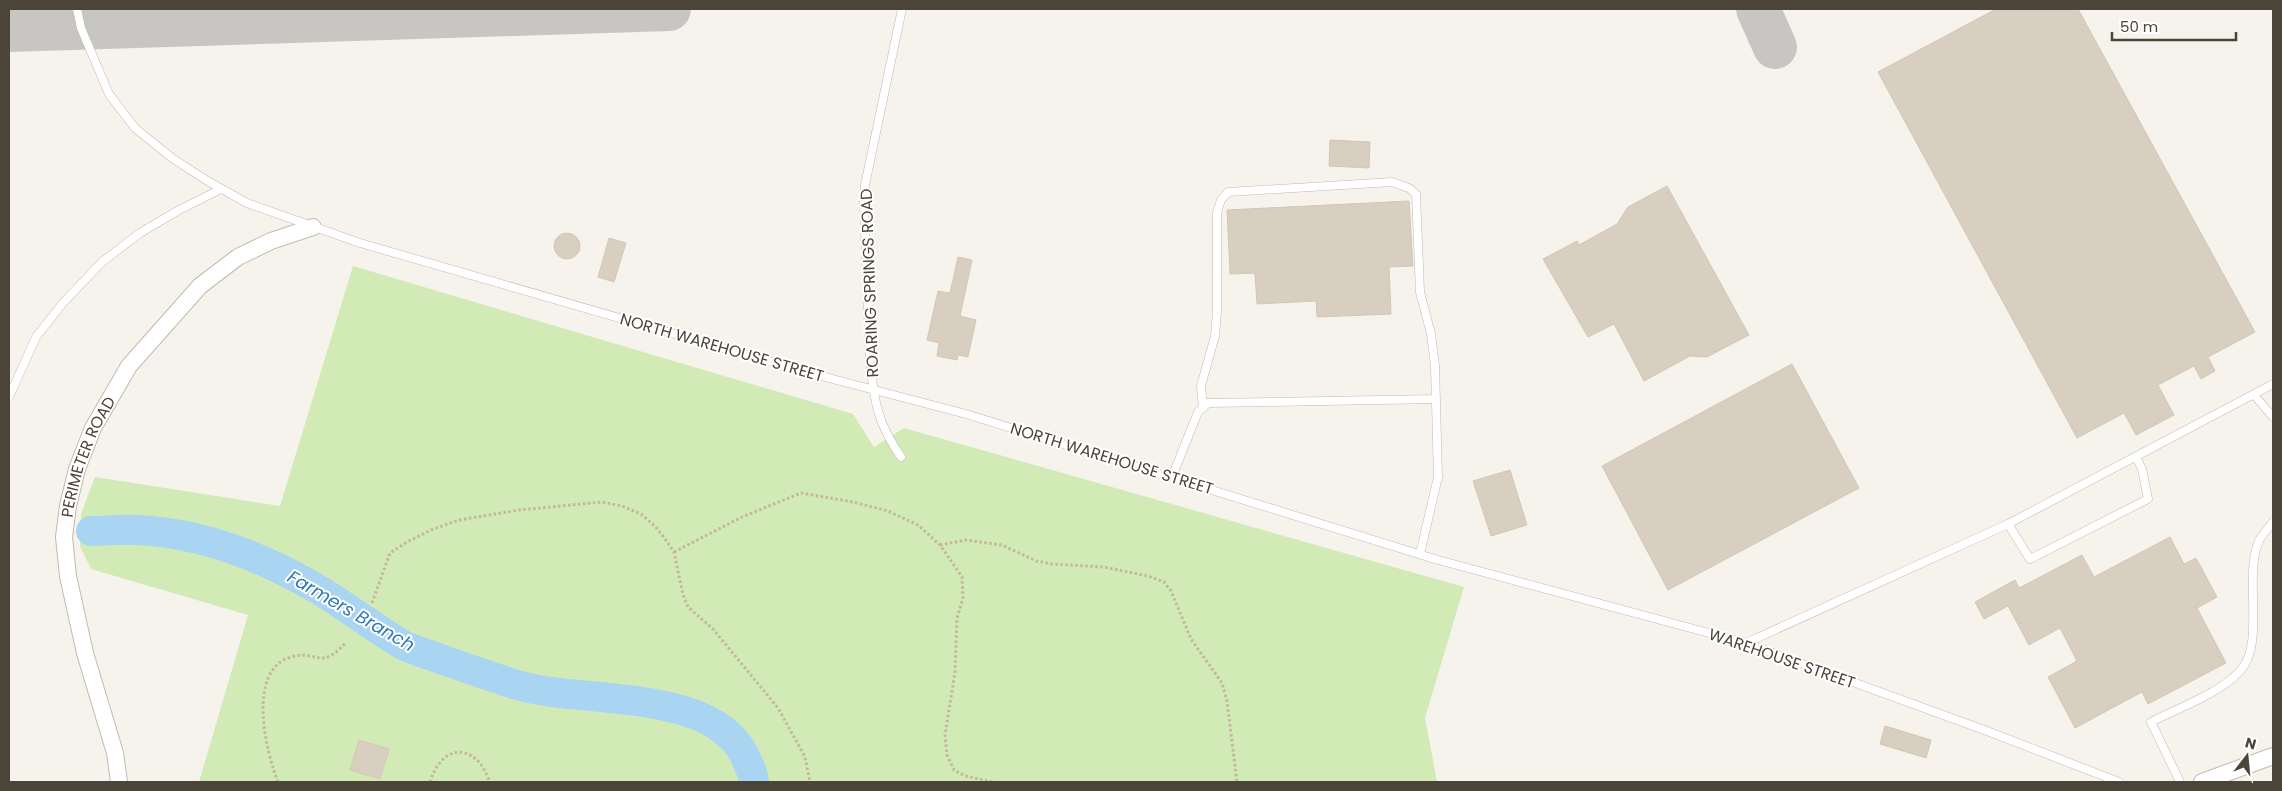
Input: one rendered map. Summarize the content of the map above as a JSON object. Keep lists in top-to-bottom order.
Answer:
{
  "streets": {
    "street": ["PERIMETER ROAD"],
    "lane": ["ROARING SPRINGS ROAD", "NORTH WAREHOUSE STREET", "WAREHOUSE STREET"]
  },
  "crossings": [
    ["ROARING SPRINGS ROAD", "NORTH WAREHOUSE STREET"],
    ["NORTH WAREHOUSE STREET", "PERIMETER ROAD"],
    ["NORTH WAREHOUSE STREET", "WAREHOUSE STREET"]
  ],
  "water": ["Farmers Branch"],
  "scale_bar": "50 m",
  "north": "top"
}
